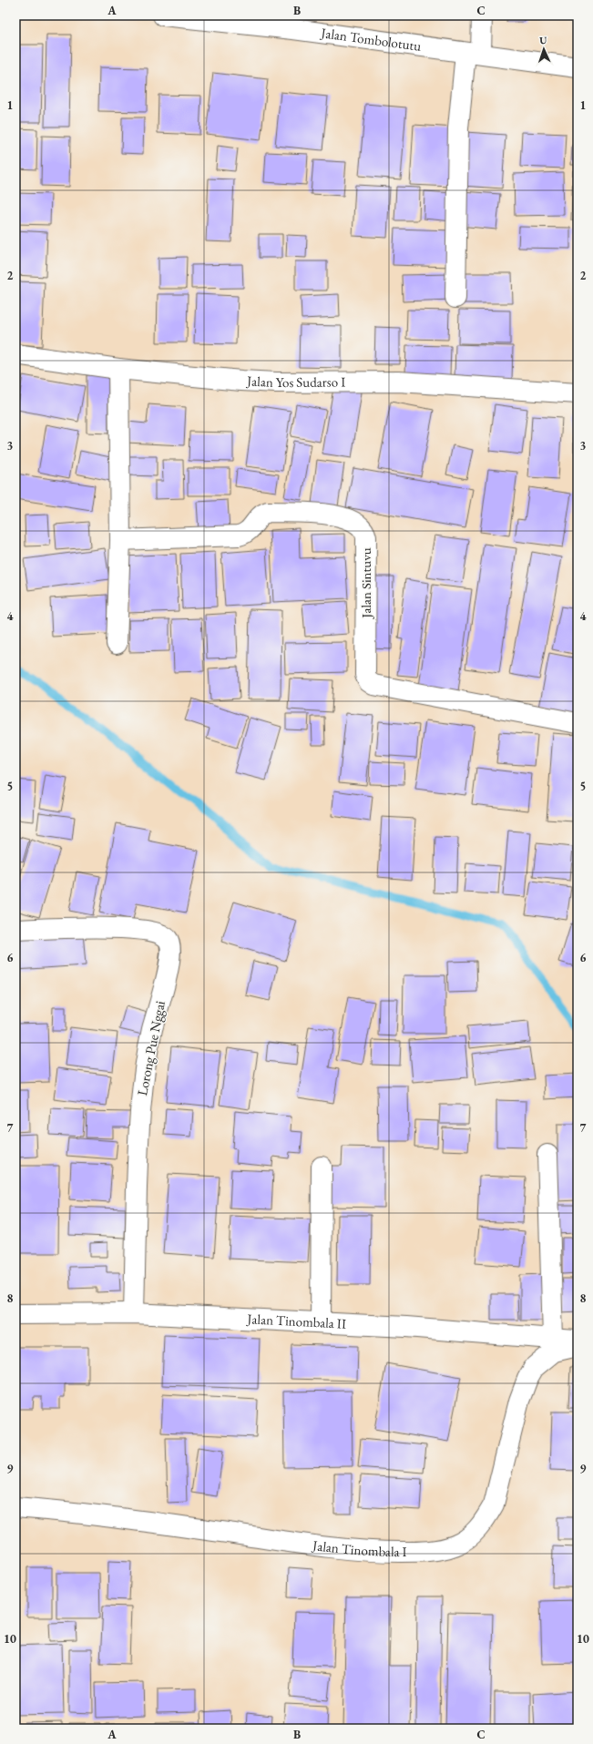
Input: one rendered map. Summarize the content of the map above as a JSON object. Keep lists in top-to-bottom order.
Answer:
{
  "streets": {
    "street": [
      "Jalan Tombolotutu",
      "Jalan Yos Sudarso I",
      "Jalan Sintuvu",
      "Lorong Pue Nggai",
      "Jalan Tinombala II",
      "Jalan Tinombala I"
    ]
  },
  "crossings": [
    ["Lorong Pue Nggai", "Jalan Tinombala II"]
  ],
  "north": "top",
  "grid": {
    "columns": ["A", "B", "C"],
    "rows": [
      "1",
      "2",
      "3",
      "4",
      "5",
      "6",
      "7",
      "8",
      "9",
      "10"
    ]
  }
}
